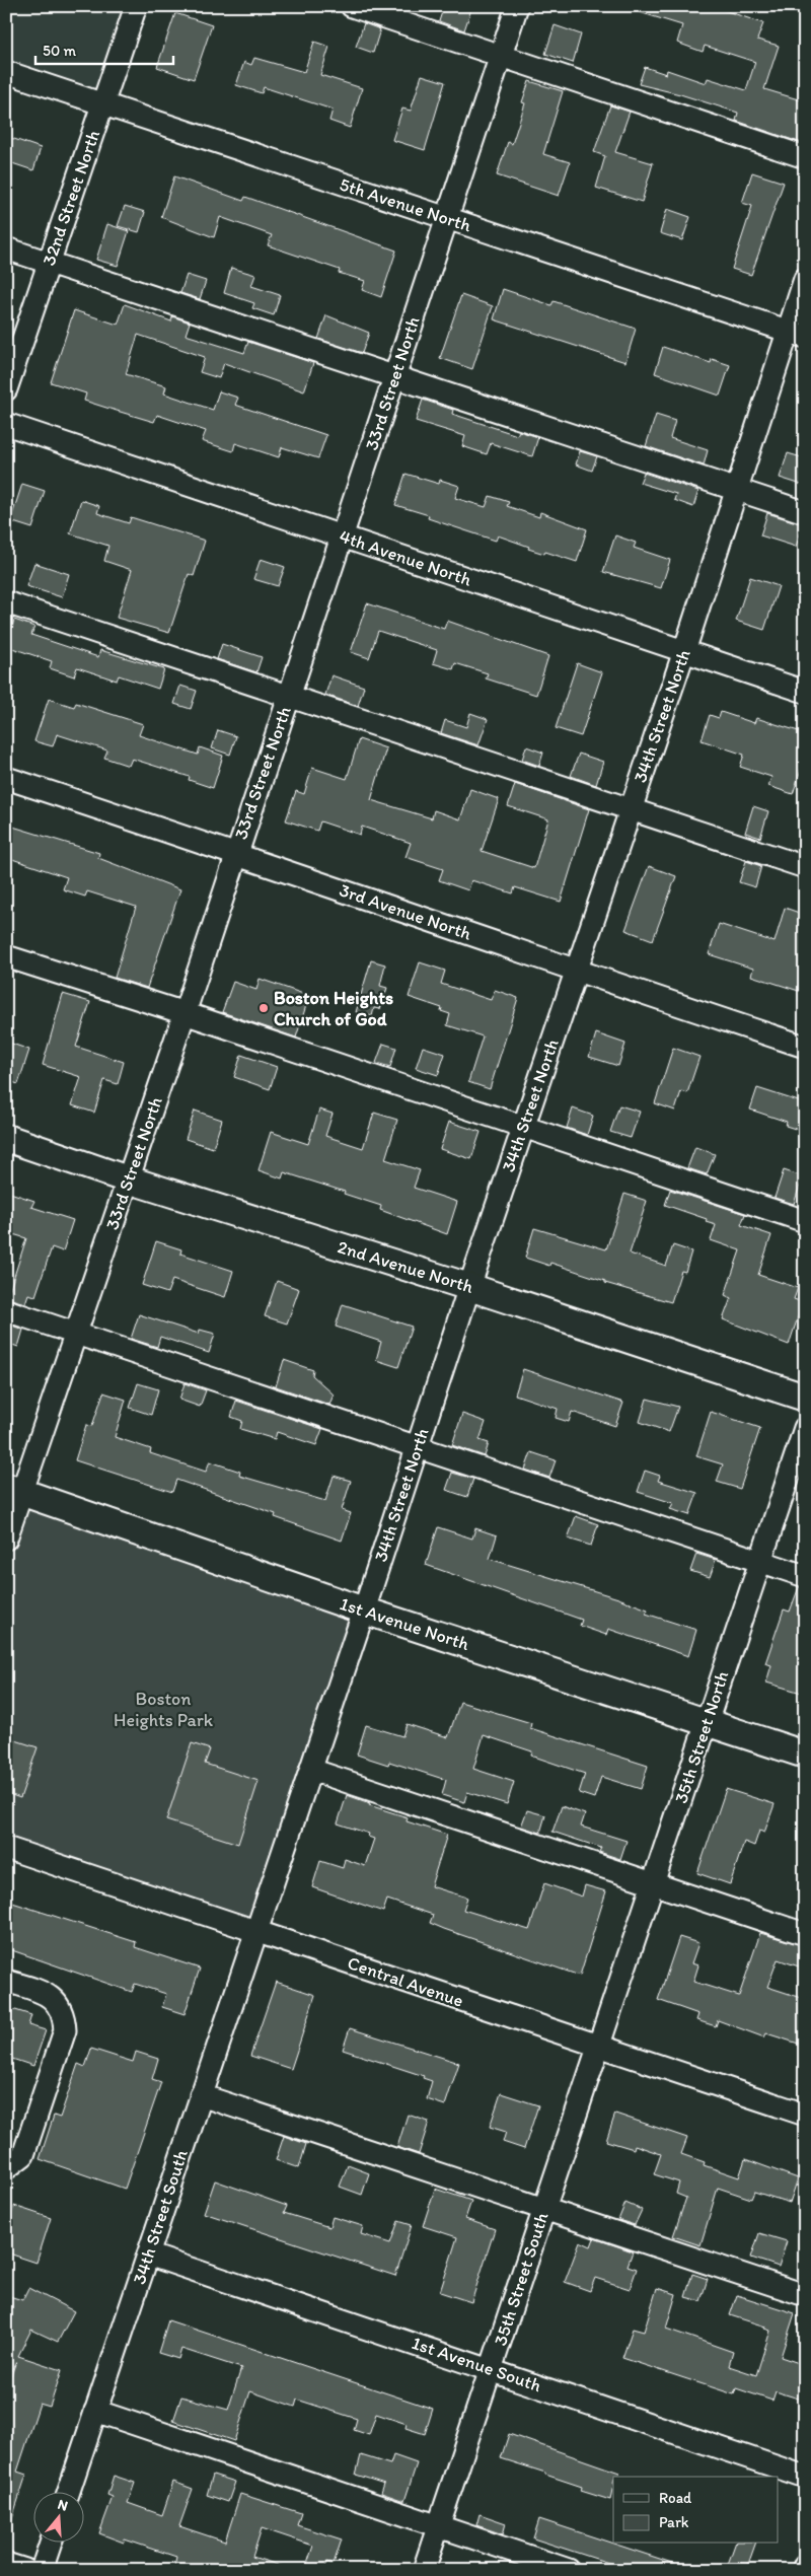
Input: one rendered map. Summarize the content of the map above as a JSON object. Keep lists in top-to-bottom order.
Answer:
{
  "streets": {
    "main road": ["2nd Avenue North", "1st Avenue North"],
    "street": [
      "32nd Street North",
      "5th Avenue North",
      "33rd Street North",
      "4th Avenue North",
      "34th Street North",
      "3rd Avenue North",
      "35th Street North",
      "Central Avenue",
      "34th Street South",
      "35th Street South",
      "1st Avenue South"
    ]
  },
  "crossings": [
    ["32nd Street North", "5th Avenue North"],
    ["5th Avenue North", "33rd Street North"],
    ["5th Avenue North", "34th Street North"],
    ["33rd Street North", "4th Avenue North"],
    ["33rd Street North", "3rd Avenue North"],
    ["33rd Street North", "2nd Avenue North"],
    ["33rd Street North", "1st Avenue North"],
    ["4th Avenue North", "34th Street North"],
    ["34th Street North", "3rd Avenue North"],
    ["34th Street North", "2nd Avenue North"],
    ["34th Street North", "1st Avenue North"],
    ["34th Street North", "Central Avenue"],
    ["34th Street North", "34th Street South"],
    ["1st Avenue North", "35th Street North"],
    ["35th Street North", "Central Avenue"],
    ["35th Street North", "35th Street South"],
    ["Central Avenue", "34th Street South"],
    ["Central Avenue", "35th Street South"],
    ["34th Street South", "1st Avenue South"],
    ["35th Street South", "1st Avenue South"]
  ],
  "parks": ["Boston Heights Park"],
  "places": ["Boston Heights Church of God"],
  "legend": ["Road", "Park"],
  "scale_bar": "50 m",
  "north": "top"
}
